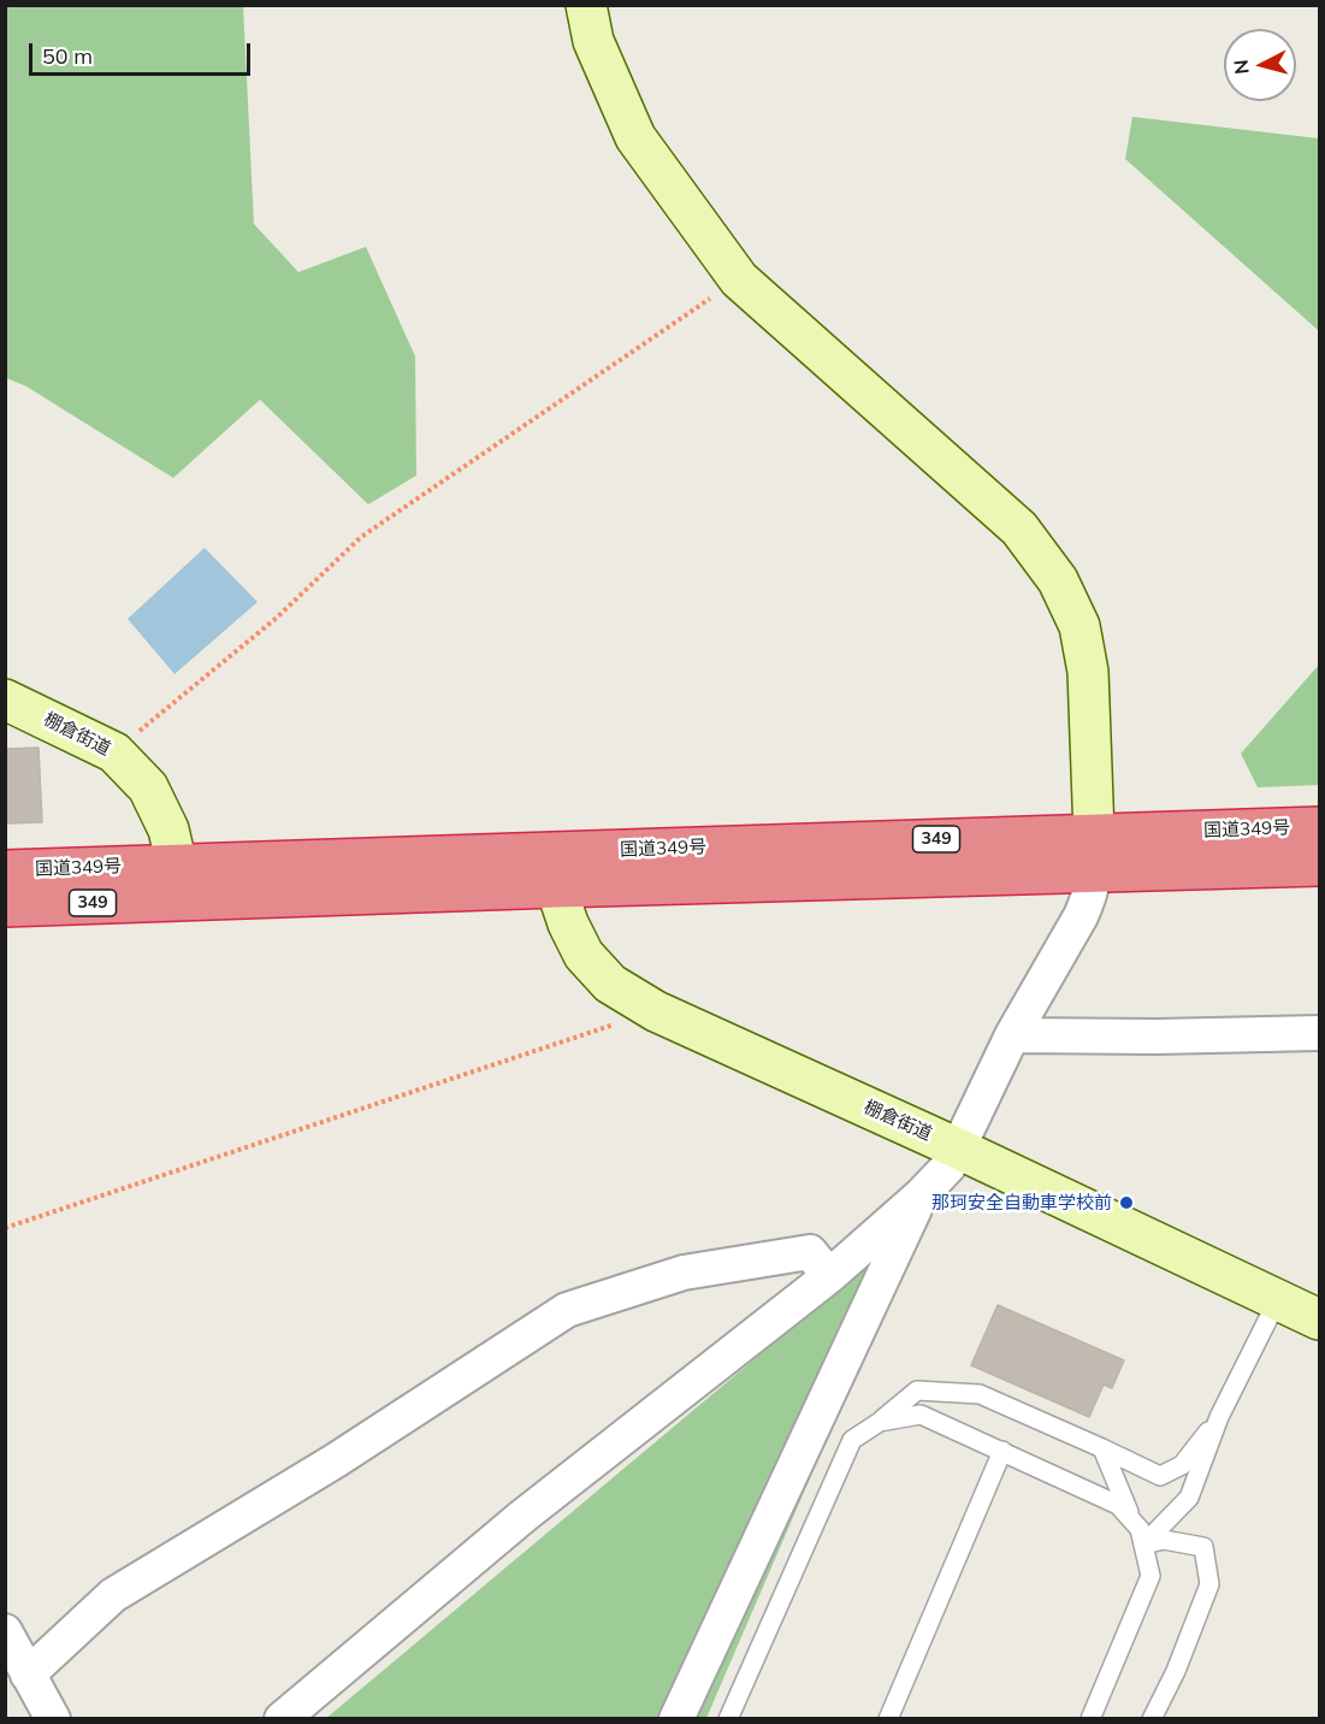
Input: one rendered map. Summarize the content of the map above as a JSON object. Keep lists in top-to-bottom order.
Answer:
{
  "streets": {
    "highway": ["国道349号", "349"],
    "street": ["棚倉街道"]
  },
  "crossings": [
    ["棚倉街道", "国道349号"]
  ],
  "places": ["那珂安全自動車学校前"],
  "scale_bar": "50 m",
  "north": "left"
}
